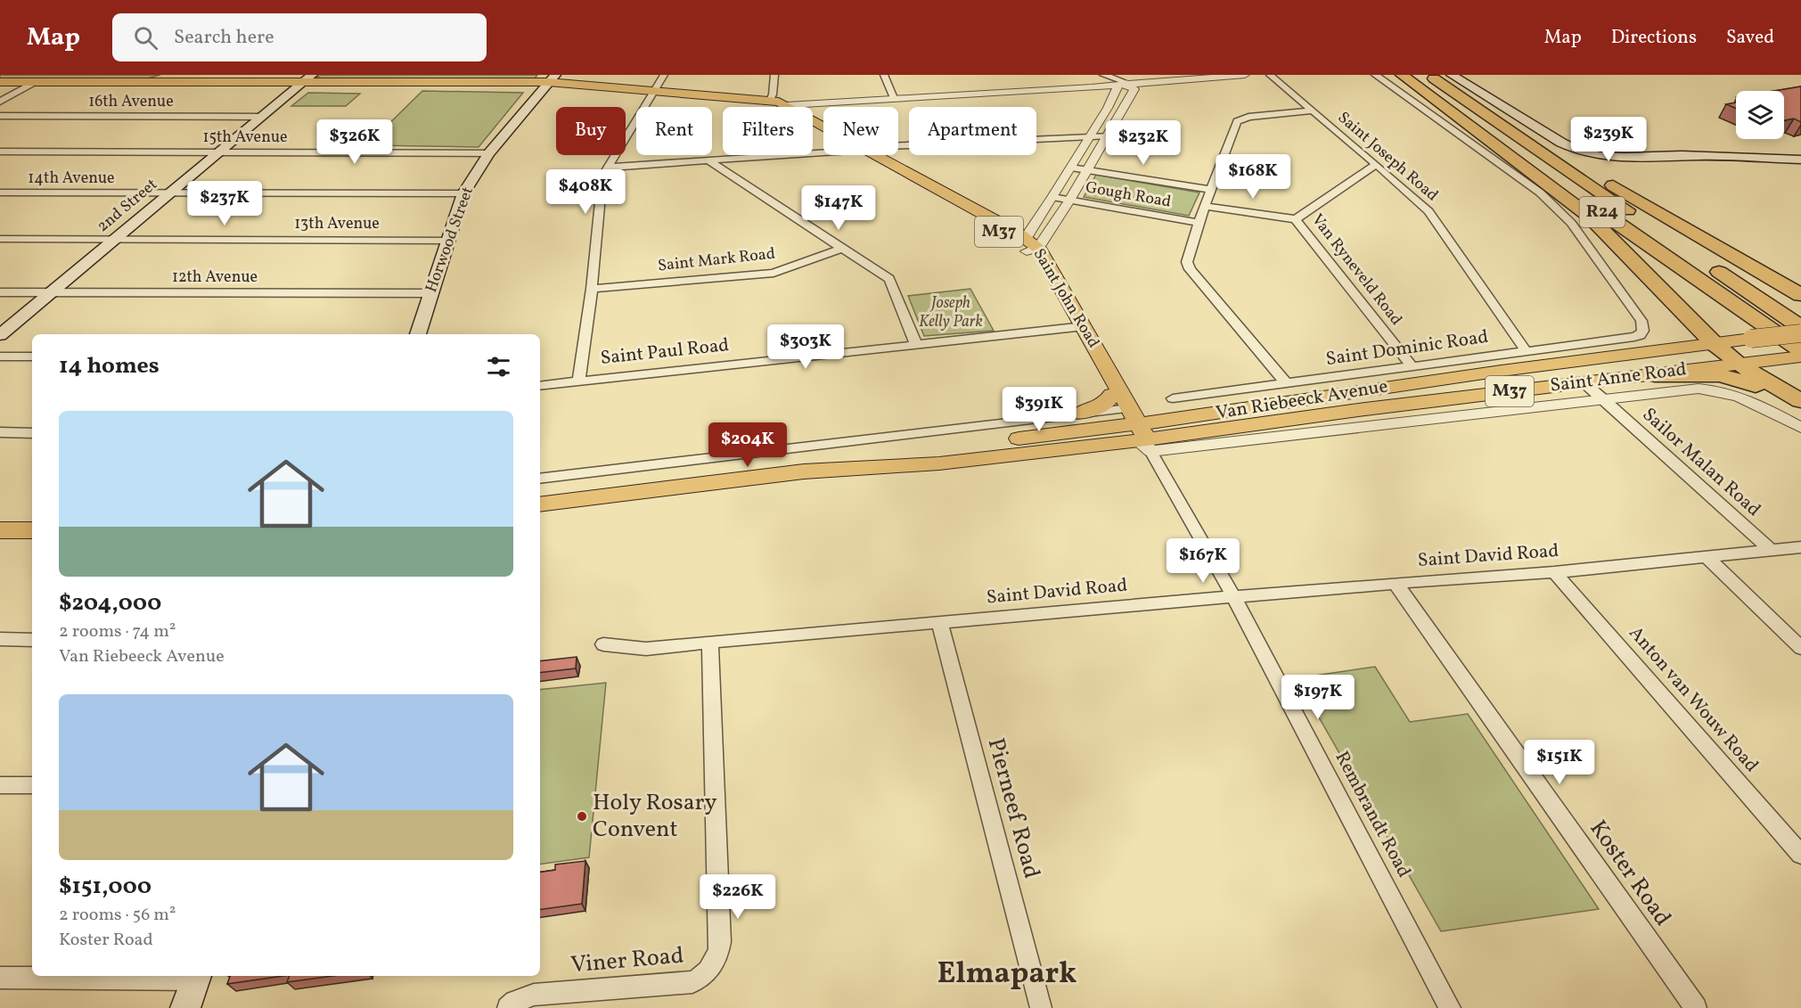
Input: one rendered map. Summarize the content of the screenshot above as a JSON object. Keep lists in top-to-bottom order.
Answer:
{
  "streets": {
    "highway": ["R24"],
    "main road": [
      "2nd Street",
      "M37",
      "Horwood Street",
      "Saint John Road",
      "Van Riebeeck Avenue"
    ],
    "street": [
      "16th Avenue",
      "15th Avenue",
      "Saint Joseph Road",
      "14th Avenue",
      "Gough Road",
      "13th Avenue",
      "Saint Mark Road",
      "Van Ryneveld Road",
      "12th Avenue",
      "Saint Dominic Road",
      "Saint Paul Road",
      "Saint Anne Road",
      "Sailor Malan Road",
      "Saint David Road",
      "Anton van Wouw Road",
      "Pierneef Road",
      "Rembrandt Road",
      "Koster Road",
      "Viner Road"
    ]
  },
  "crossings": [
    ["16th Avenue", "2nd Street"],
    ["15th Avenue", "2nd Street"],
    ["15th Avenue", "Horwood Street"],
    ["Saint Joseph Road", "Van Ryneveld Road"],
    ["Saint Joseph Road", "Saint Dominic Road"],
    ["14th Avenue", "2nd Street"],
    ["14th Avenue", "Horwood Street"],
    ["2nd Street", "13th Avenue"],
    ["2nd Street", "M37"],
    ["2nd Street", "12th Avenue"],
    ["13th Avenue", "Horwood Street"],
    ["M37", "Horwood Street"],
    ["Horwood Street", "12th Avenue"],
    ["Van Ryneveld Road", "Saint Dominic Road"],
    ["Saint John Road", "Saint Paul Road"],
    ["Saint John Road", "Van Riebeeck Avenue"],
    ["Saint John Road", "Rembrandt Road"],
    ["Saint Anne Road", "Van Riebeeck Avenue"],
    ["Saint Anne Road", "Sailor Malan Road"],
    ["Van Riebeeck Avenue", "Sailor Malan Road"],
    ["Van Riebeeck Avenue", "Rembrandt Road"],
    ["Sailor Malan Road", "Saint David Road"],
    ["Saint David Road", "Anton van Wouw Road"],
    ["Saint David Road", "Pierneef Road"],
    ["Saint David Road", "Rembrandt Road"],
    ["Saint David Road", "Koster Road"],
    ["Saint David Road", "Viner Road"]
  ],
  "districts": ["Elmapark"],
  "parks": ["Joseph Kelly Park"],
  "places": ["Holy Rosary Convent"],
  "page": {
    "header": "Map",
    "search": "Search here",
    "nav": ["Map", "Directions", "Saved"],
    "chip": [
      "Buy",
      "Rent",
      "Filters",
      "New",
      "Apartment"
    ],
    "price": [
      "$239K",
      "$326K",
      "$232K",
      "$168K",
      "$408K",
      "$237K",
      "$147K",
      "$303K",
      "$391K",
      "$204K",
      "$167K",
      "$197K",
      "$151K",
      "$226K"
    ],
    "heading": "14 homes",
    "list": [
      {
        "name": "$204,000",
        "note": "2 rooms · 74 m² · Van Riebeeck Avenue"
      },
      {
        "name": "$151,000",
        "note": "2 rooms · 56 m² · Koster Road"
      }
    ]
  }
}
